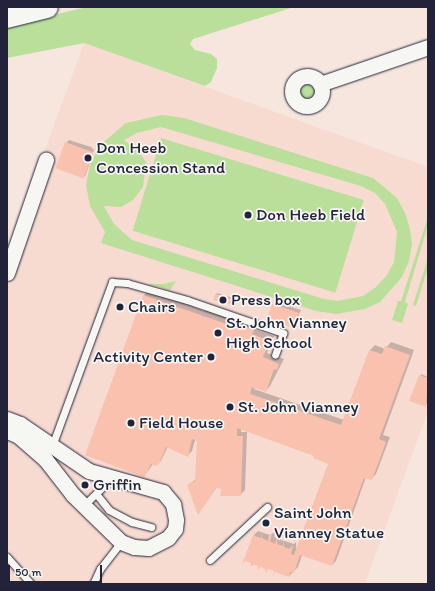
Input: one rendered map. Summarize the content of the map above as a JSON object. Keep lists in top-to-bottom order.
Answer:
{
  "places": [
    "Don Heeb Concession Stand",
    "Don Heeb Field",
    "Press box",
    "Chairs",
    "St. John Vianney High School",
    "Activity Center",
    "St. John Vianney",
    "Field House",
    "Griffin",
    "Saint John Vianney Statue"
  ],
  "scale_bar": "50 m"
}
